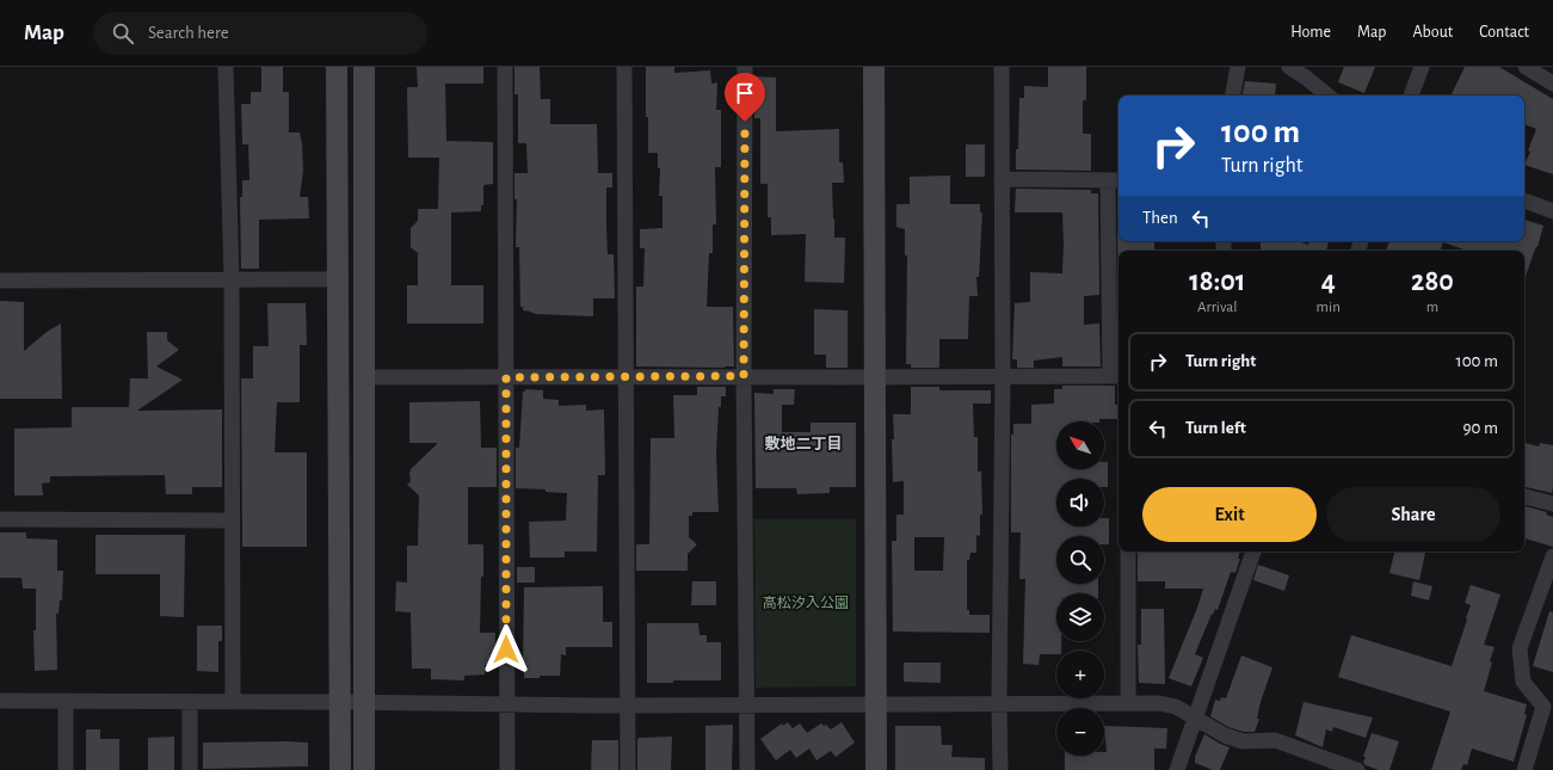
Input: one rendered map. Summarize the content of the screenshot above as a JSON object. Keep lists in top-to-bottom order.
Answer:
{
  "districts": ["敷地二丁目"],
  "parks": ["高松汐入公園"],
  "north": "top left",
  "page": {
    "header": "Map",
    "search": "Search here",
    "nav": [
      "Home",
      "Map",
      "About",
      "Contact"
    ],
    "turn": ["100 m", "Turn right"],
    "then": "Then",
    "eta": [
      "18:01",
      "Arrival",
      "4",
      "min",
      "280",
      "m"
    ],
    "list": [
      {
        "name": "Turn right",
        "value": "100 m"
      },
      {
        "name": "Turn left",
        "value": "90 m"
      }
    ],
    "map_buttons": ["+", "−"],
    "buttons": ["Exit", "Share"]
  }
}
